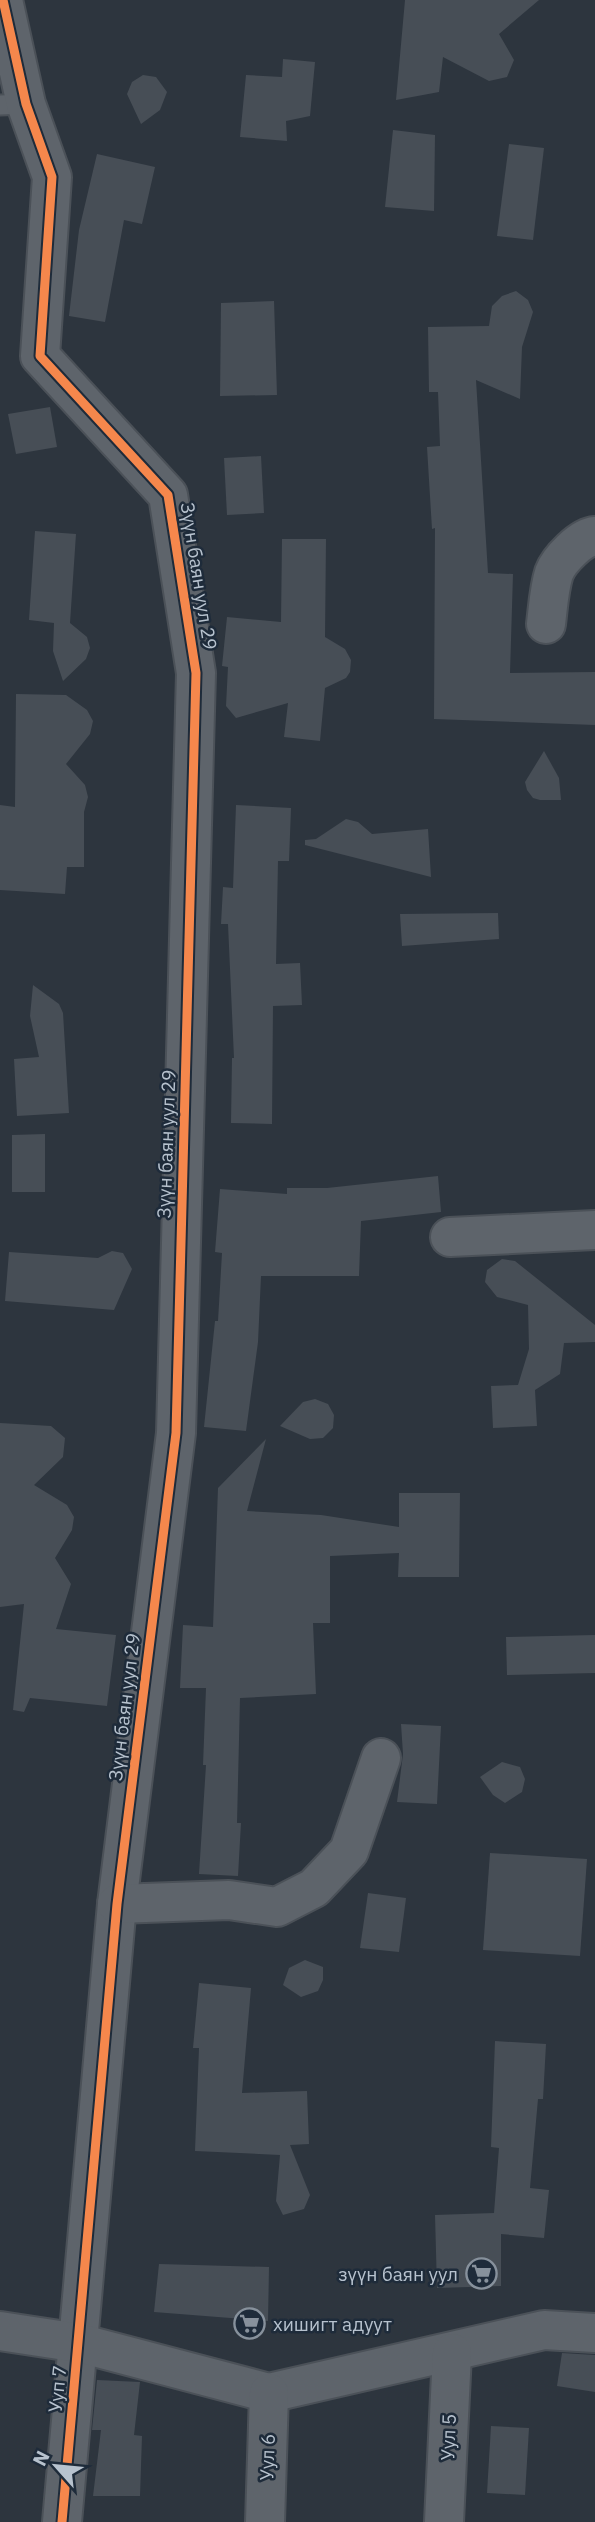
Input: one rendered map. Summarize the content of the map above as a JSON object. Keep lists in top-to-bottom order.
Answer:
{
  "streets": {
    "street": [
      "Зүүн баян уул 29",
      "Ууп 7",
      "Уул 5",
      "Уул 6"
    ]
  },
  "crossings": [
    ["Зүүн баян уул 29", "Ууп 7"]
  ],
  "places": {
    "supermarket": ["зүүн баян уул", "хишигт адуут"]
  },
  "north": "top left"
}
